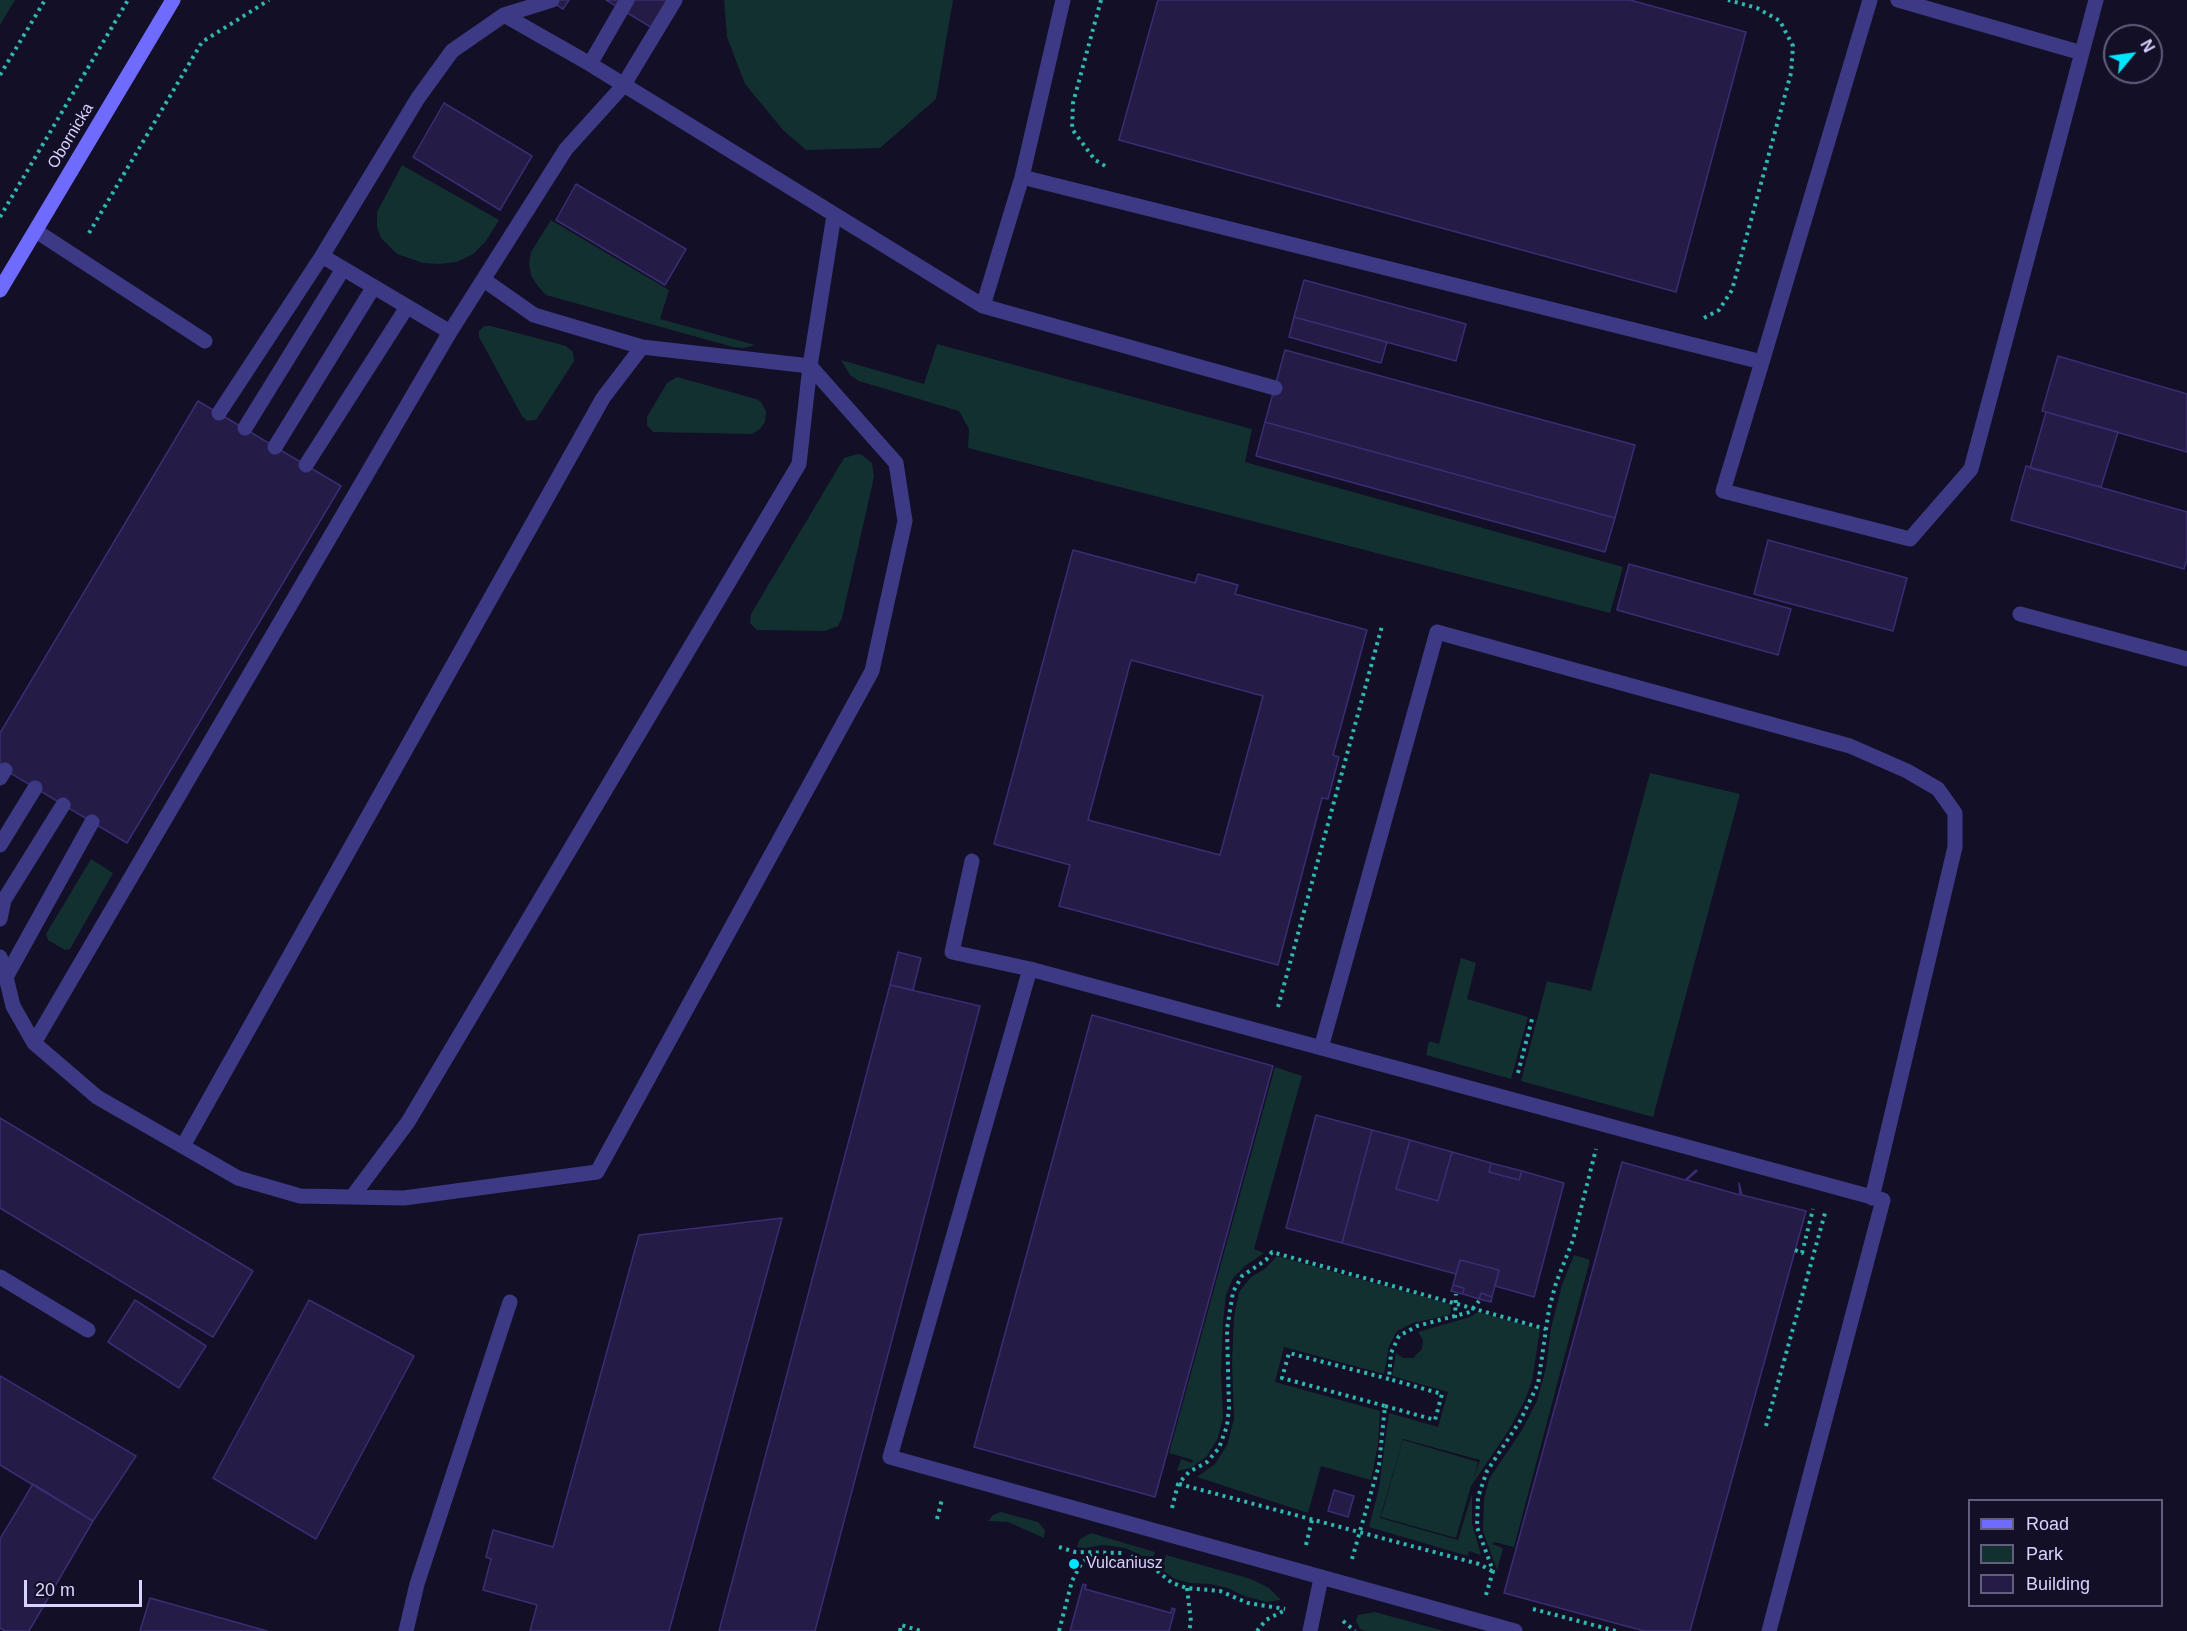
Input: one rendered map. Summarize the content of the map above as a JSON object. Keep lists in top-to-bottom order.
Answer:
{
  "streets": {
    "main road": ["Obornicka"]
  },
  "places": ["Vulcaniusz"],
  "legend": ["Road", "Park", "Building"],
  "scale_bar": "20 m",
  "north": "top right"
}
